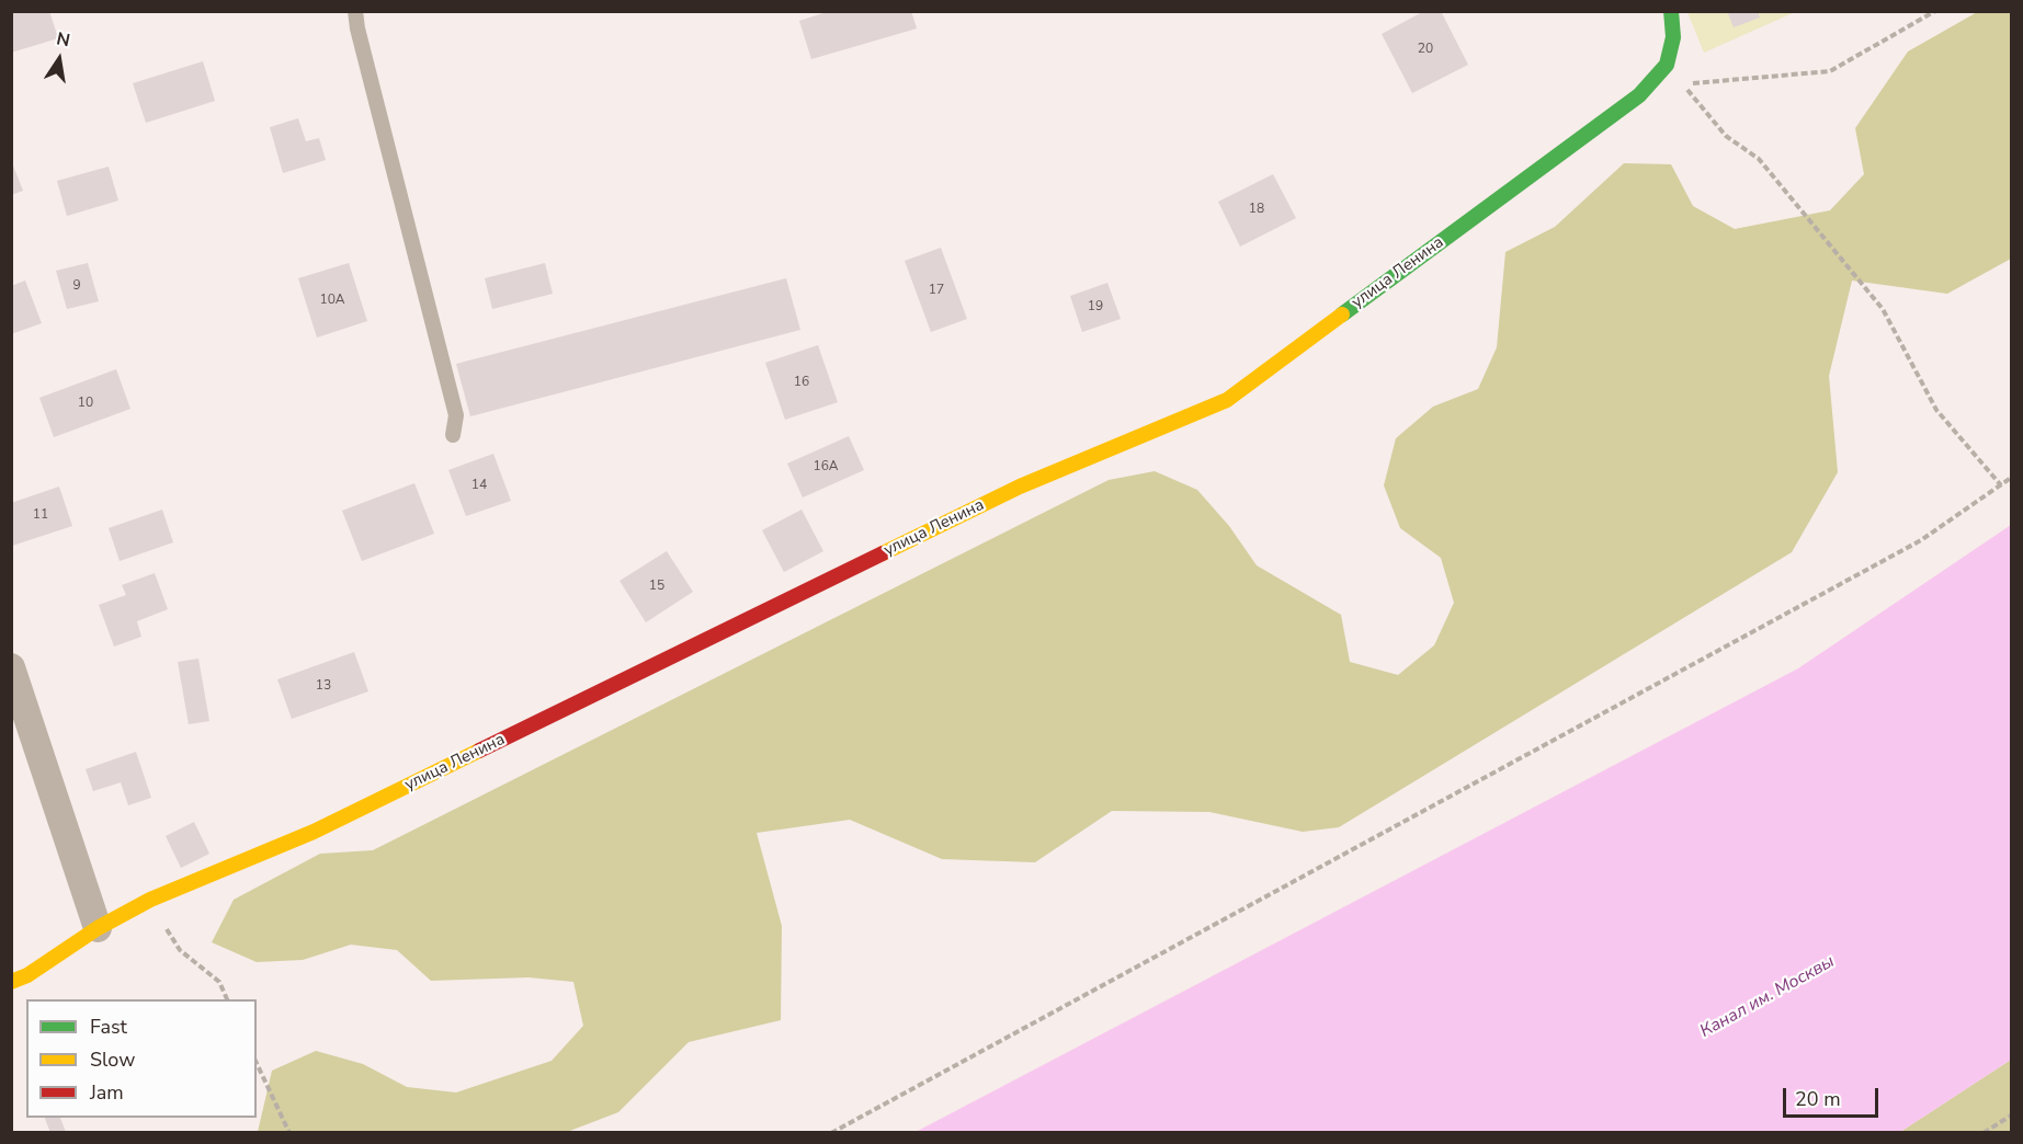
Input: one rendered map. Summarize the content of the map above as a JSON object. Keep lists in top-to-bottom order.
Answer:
{
  "streets": {
    "street": ["улица Ленина"]
  },
  "water": ["Канал им. Москвы"],
  "house_numbers": [
    "20",
    "18",
    "9",
    "17",
    "10А",
    "19",
    "16",
    "10",
    "16А",
    "14",
    "11",
    "15",
    "13"
  ],
  "legend": ["Fast", "Slow", "Jam"],
  "scale_bar": "20 m",
  "north": "top"
}
